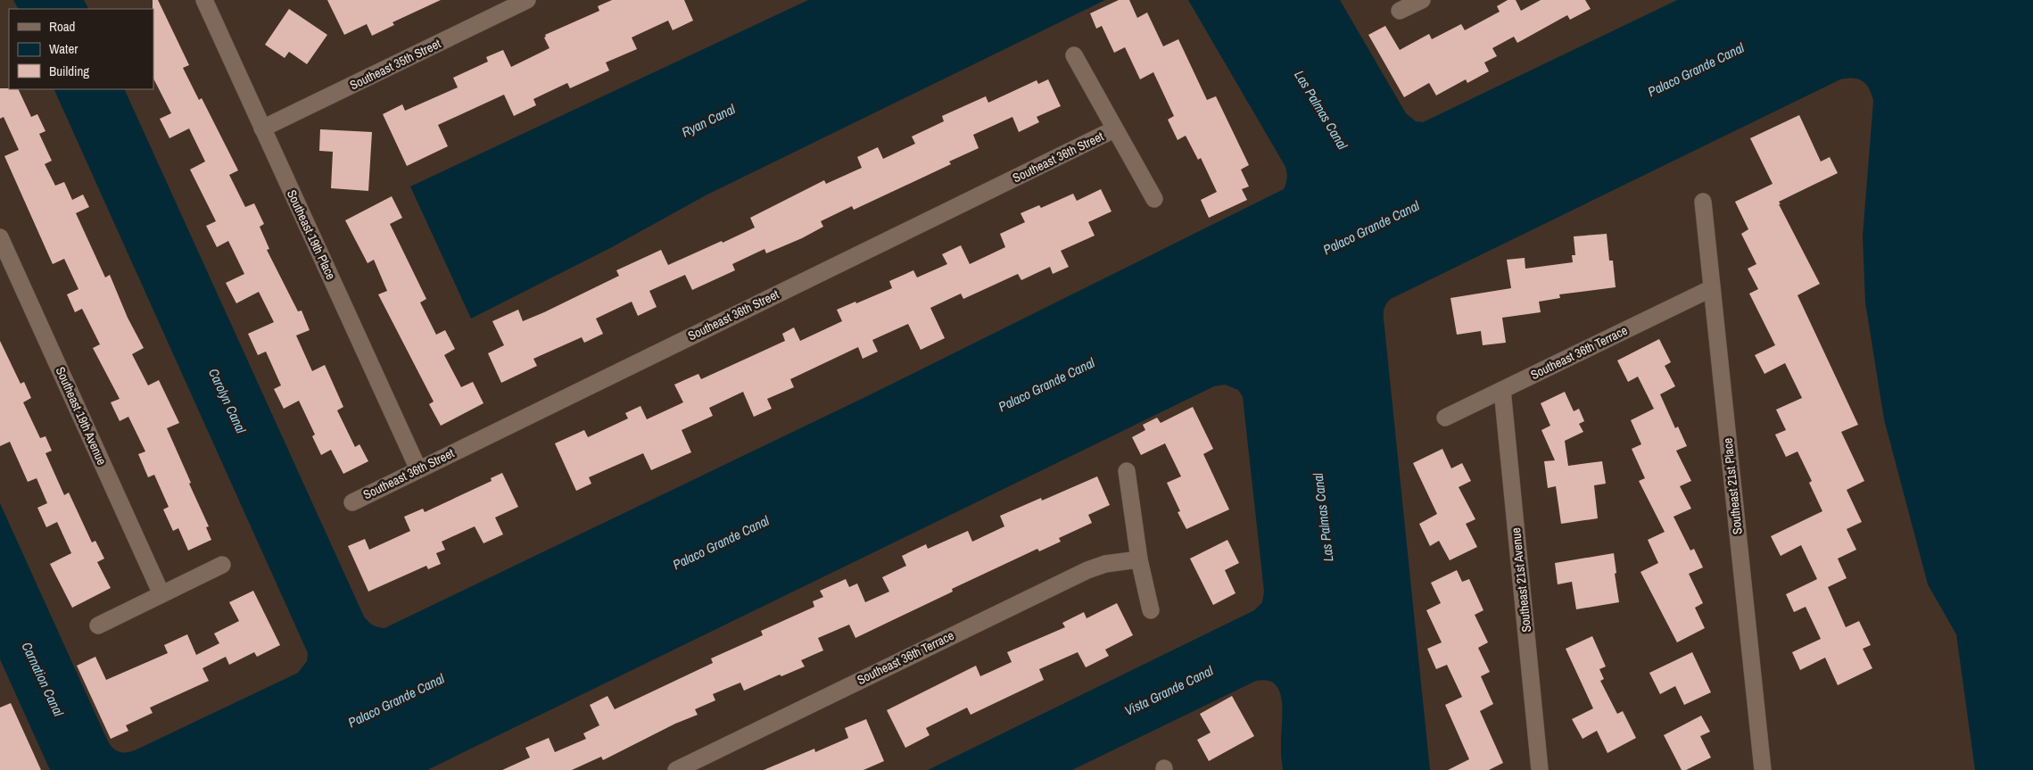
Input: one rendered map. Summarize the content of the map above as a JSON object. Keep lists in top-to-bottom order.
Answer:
{
  "streets": {
    "street": [
      "Southeast 35th Street",
      "Southeast 36th Street",
      "Southeast 19th Place",
      "Southeast 36th Terrace",
      "Southeast 19th Avenue",
      "Southeast 21st Place",
      "Southeast 21st Avenue"
    ]
  },
  "crossings": [
    ["Southeast 35th Street", "Southeast 19th Place"],
    ["Southeast 36th Street", "Southeast 19th Place"],
    ["Southeast 36th Terrace", "Southeast 21st Place"],
    ["Southeast 36th Terrace", "Southeast 21st Avenue"]
  ],
  "water": [
    "Palaco Grande Canal",
    "Las Palmas Canal",
    "Ryan Canal",
    "Carolyn Canal",
    "Carnation Canal",
    "Vista Grande Canal"
  ],
  "legend": ["Road", "Water", "Building"]
}
